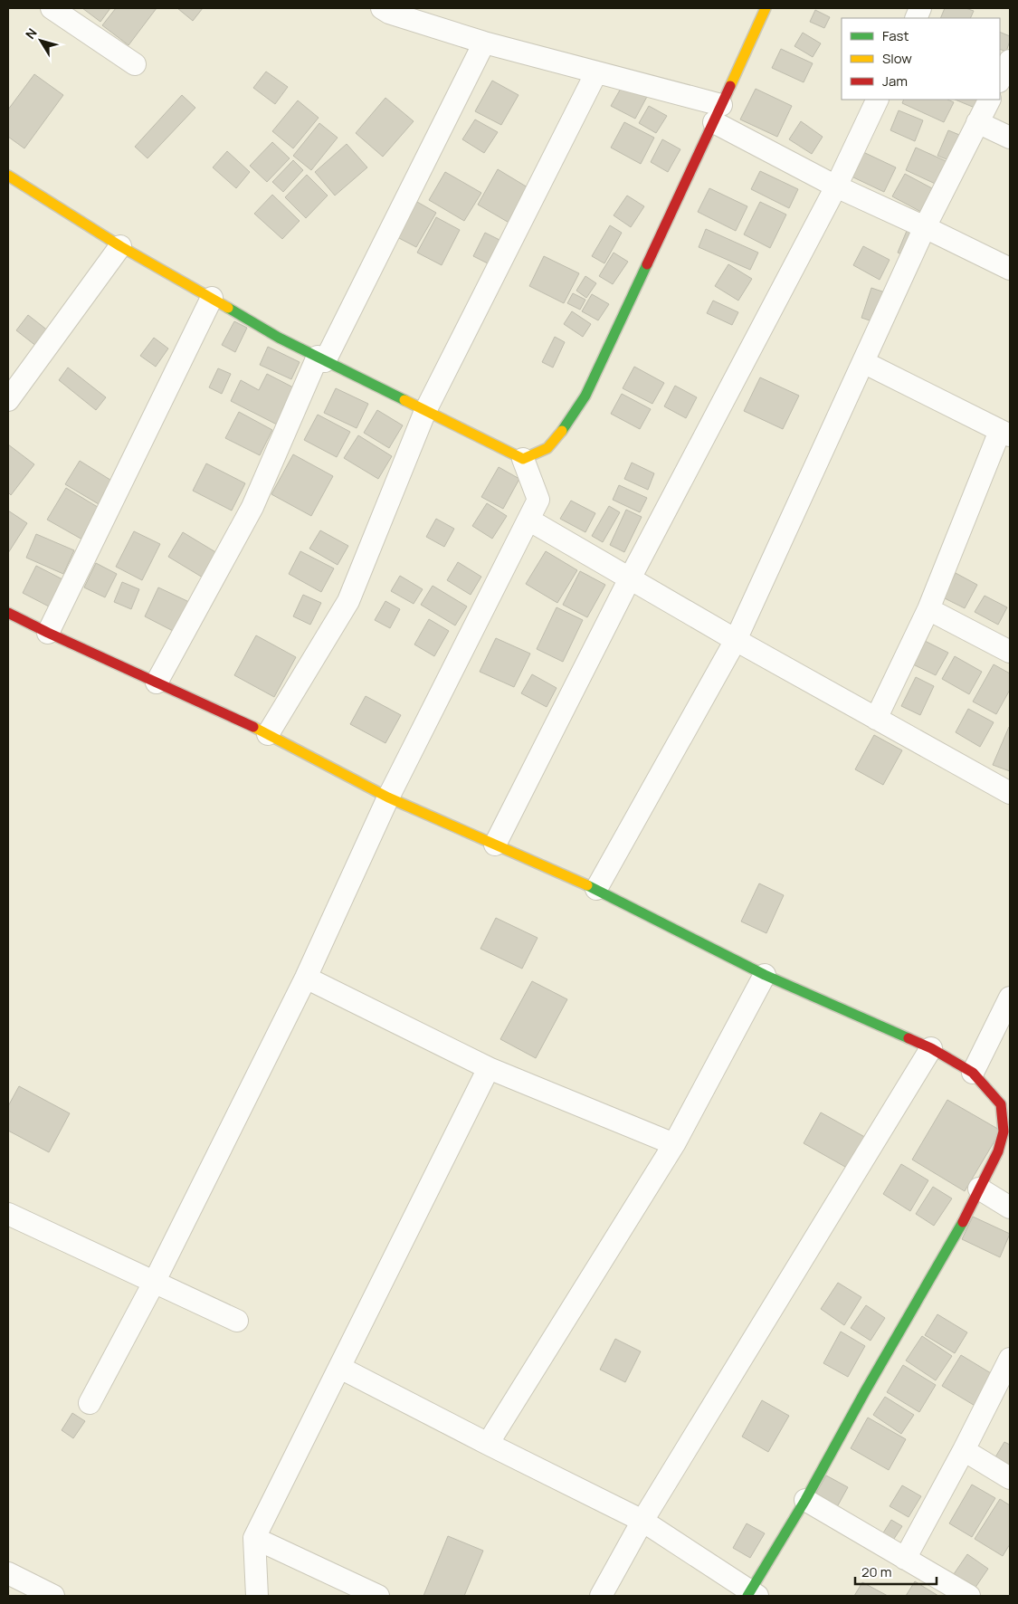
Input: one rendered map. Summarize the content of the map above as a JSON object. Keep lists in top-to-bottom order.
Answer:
{
  "legend": ["Fast", "Slow", "Jam"],
  "scale_bar": "20 m",
  "north": "top left"
}
